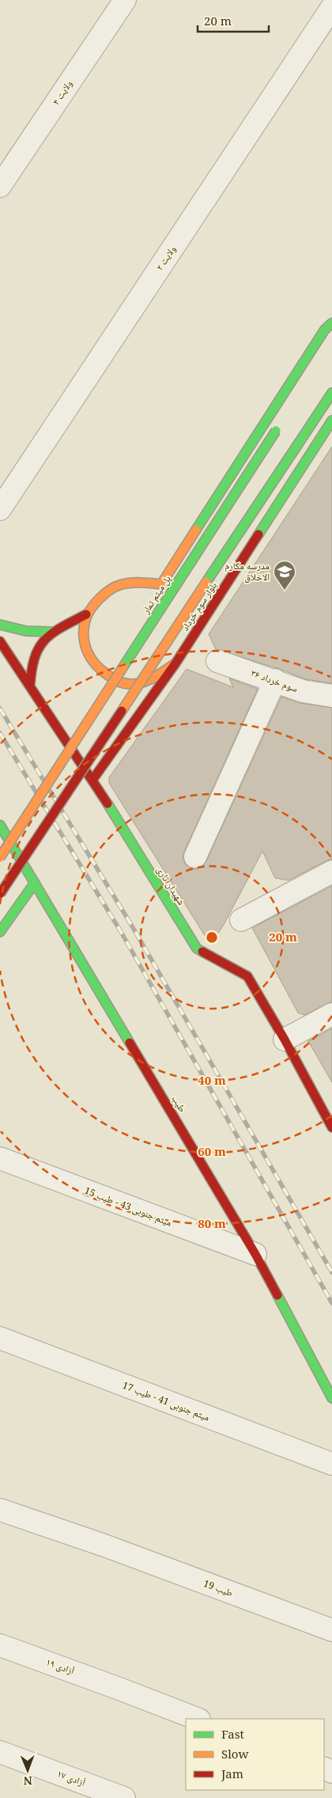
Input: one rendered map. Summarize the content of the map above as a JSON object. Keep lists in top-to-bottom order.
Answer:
{
  "streets": {
    "main road": [
      "پل میثم تمار",
      "بلوار سوم خرداد",
      "شهیدان تاری",
      "طیب"
    ],
    "street": [
      "ولایت ۴",
      "ولایت ۲",
      "سوم خرداد ۳۶",
      "میثم جنوبی 43 - طیب 15",
      "میثم جنوبی 41 - طیب 17",
      "طیب 19",
      "آزادی ۱۹",
      "آزادی ۱۷"
    ]
  },
  "crossings": [
    ["بلوار سوم خرداد", "شهیدان تاری"],
    ["طیب", "میثم جنوبی 43 - طیب 15"]
  ],
  "places": {
    "school or university": ["مدرسه مکارم الاخلاق"]
  },
  "legend": ["Fast", "Slow", "Jam"],
  "scale_bar": "20 m",
  "north": "bottom",
  "rings": [
    "20 m",
    "40 m",
    "60 m",
    "80 m"
  ]
}
